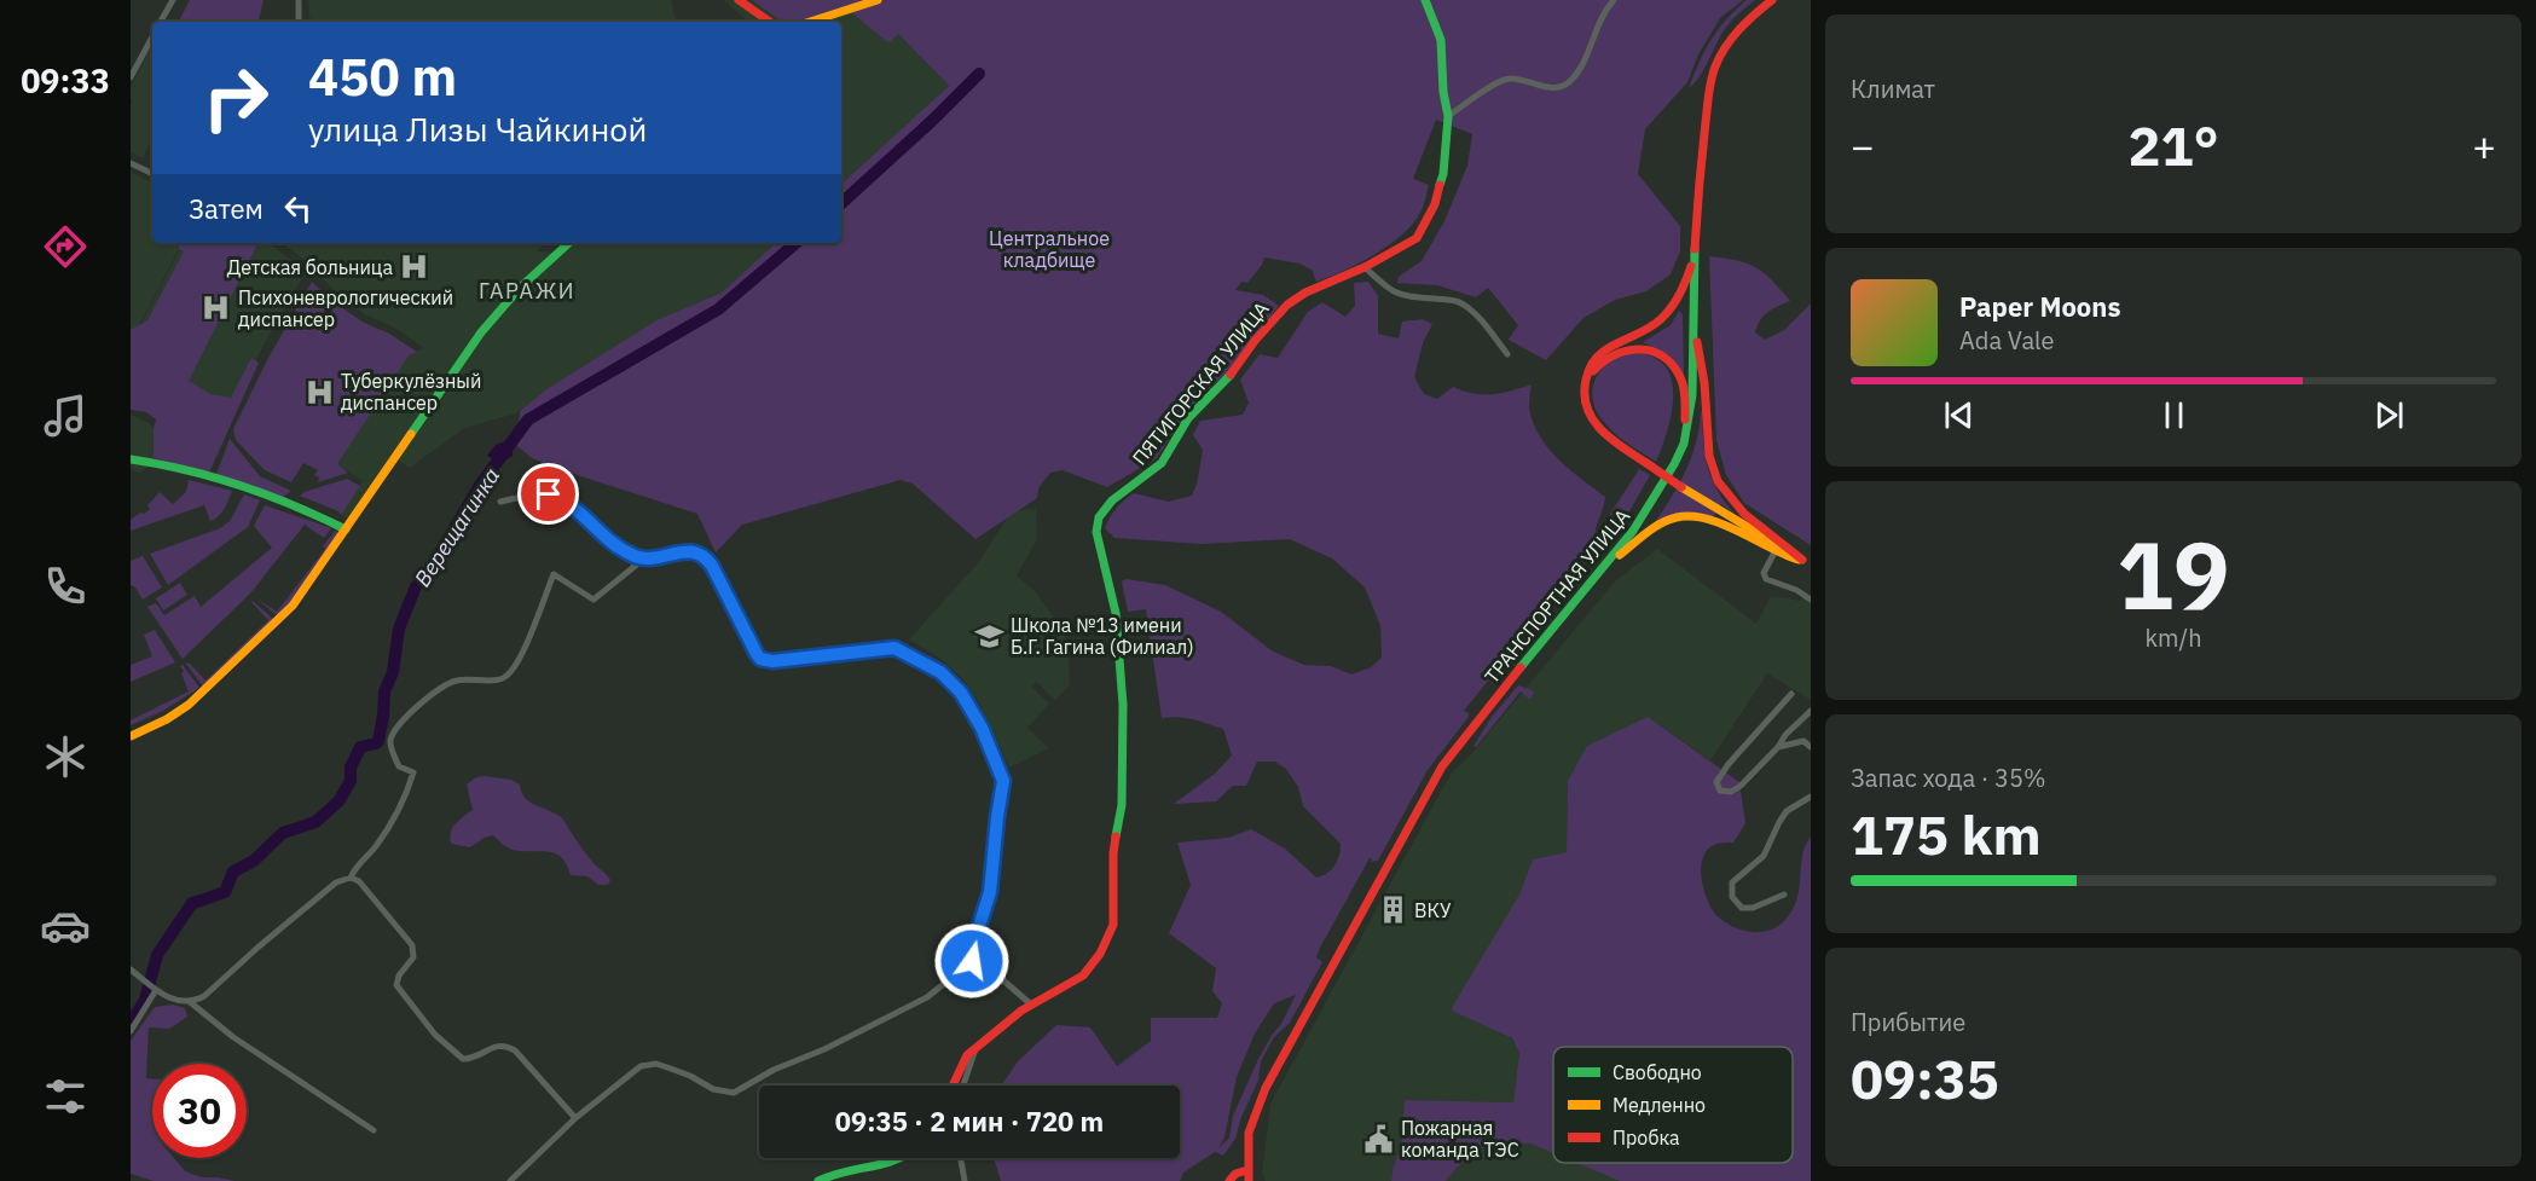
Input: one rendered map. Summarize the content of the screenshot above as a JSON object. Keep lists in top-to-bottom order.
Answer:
{
  "streets": {
    "main road": ["ПЯТИГОРСКАЯ УЛИЦА", "ТРАНСПОРТНАЯ УЛИЦА"]
  },
  "districts": ["ГАРАЖИ"],
  "water": ["Верещагинка"],
  "parks": ["Центральное кладбище"],
  "places": {
    "hospital": ["Детская больница", "Психоневрологический диспансер", "Туберкулёзный диспансер"],
    "school or university": ["Школа №13 имени Б.Г. Гагина (Филиал)"],
    "building": ["ВКУ"],
    "public building": ["Пожарная команда ТЭС"]
  },
  "legend": ["Свободно", "Медленно", "Пробка"],
  "page": {
    "tabs": "09:33",
    "tile": [
      "Климат",
      ["19", "km/h"],
      ["Запас хода · 35%", "175 km"],
      ["Прибытие", "09:35"]
    ],
    "turn": ["450 m", "улица Лизы Чайкиной"],
    "heat": ["−", "21°", "+"],
    "then": "Затем",
    "song": ["Paper Moons", "Ada Vale"],
    "limit": "30",
    "trip": "09:35 · 2 мин · 720 m"
  }
}
